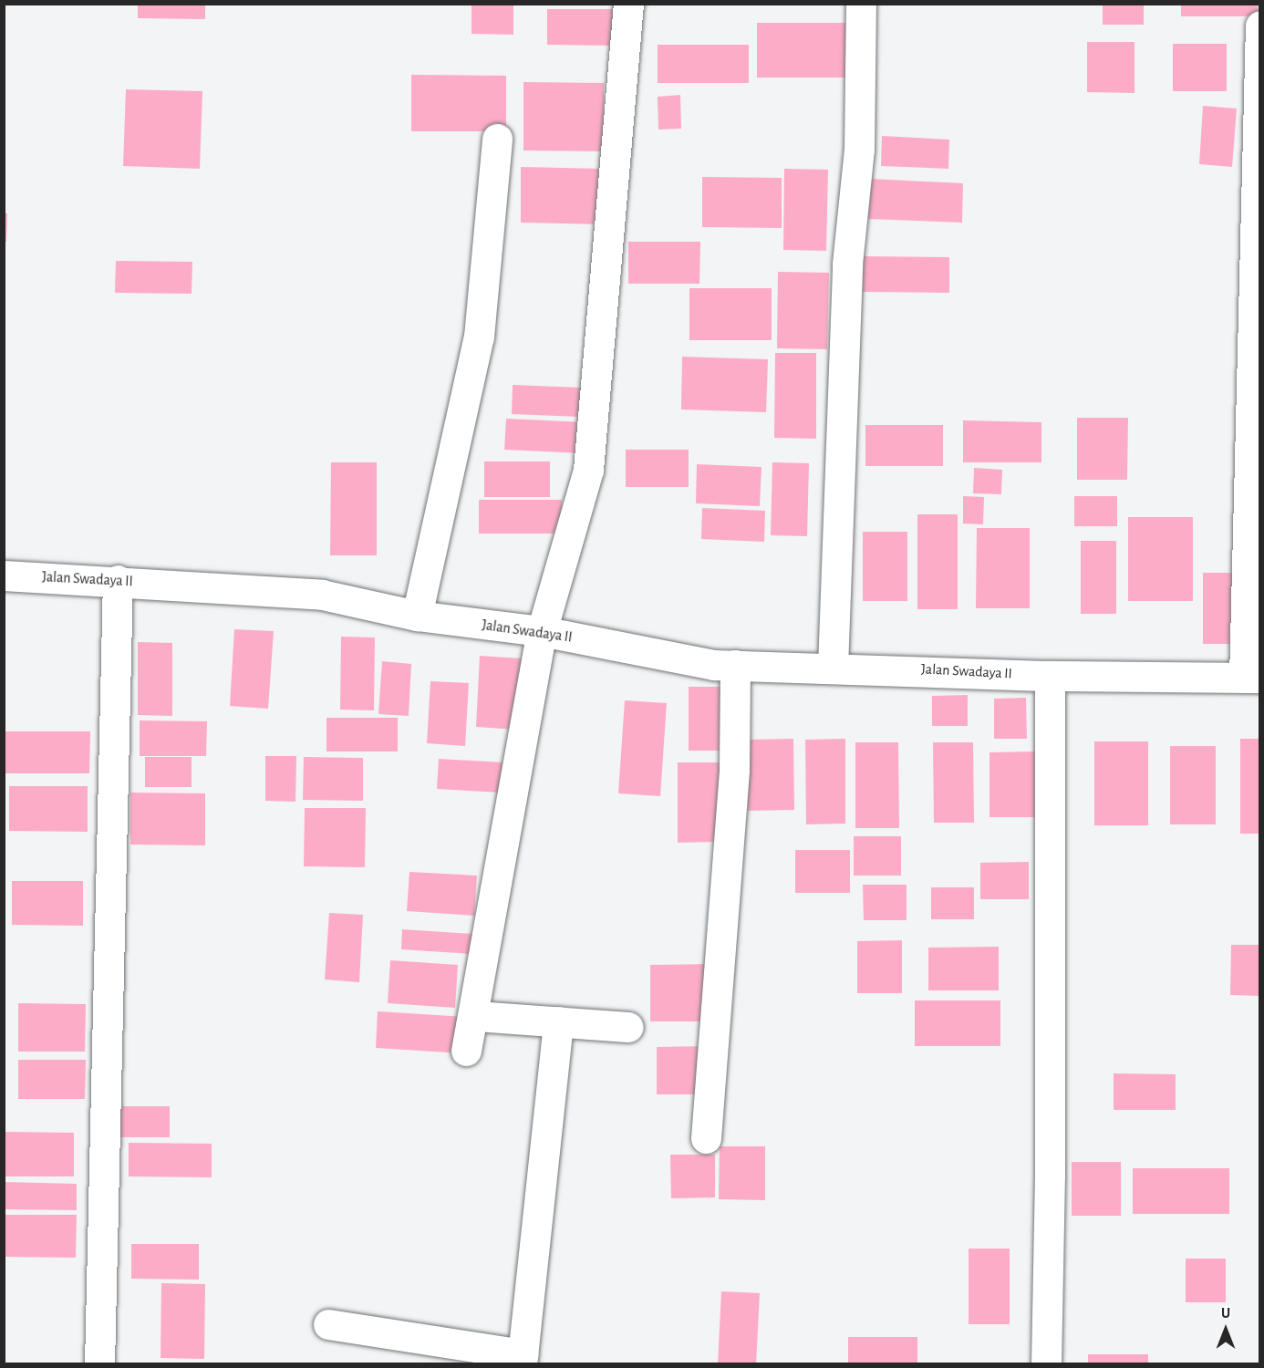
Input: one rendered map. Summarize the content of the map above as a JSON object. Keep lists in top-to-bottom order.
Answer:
{
  "streets": {
    "street": ["Jalan Swadaya II"]
  },
  "north": "top"
}
